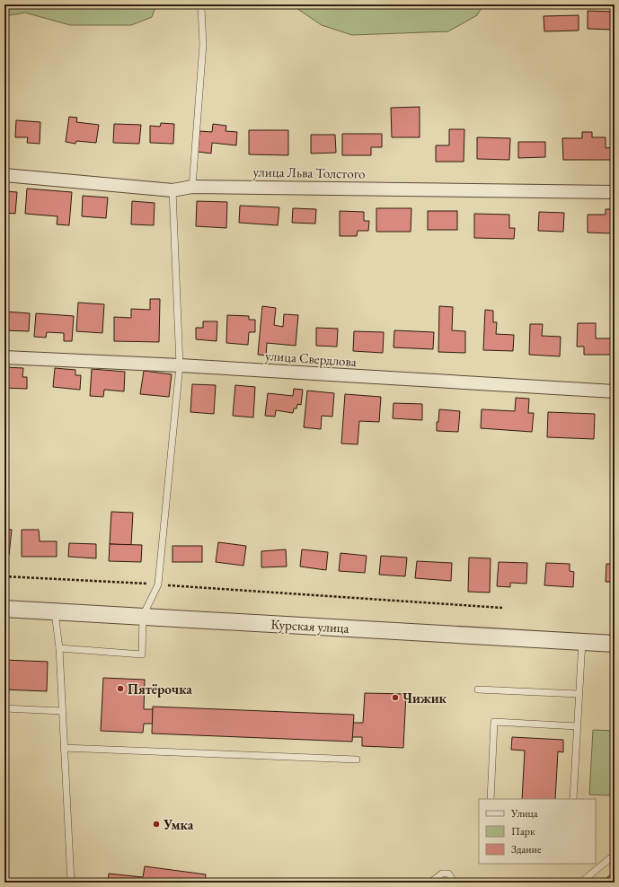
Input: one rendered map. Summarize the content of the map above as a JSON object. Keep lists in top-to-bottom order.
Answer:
{
  "streets": {
    "street": ["улица Льва Толстого", "улица Свердлова", "Курская улица"]
  },
  "places": ["Пятёрочка", "Чижик", "Умка"],
  "legend": ["Улица", "Парк", "Здание"]
}
